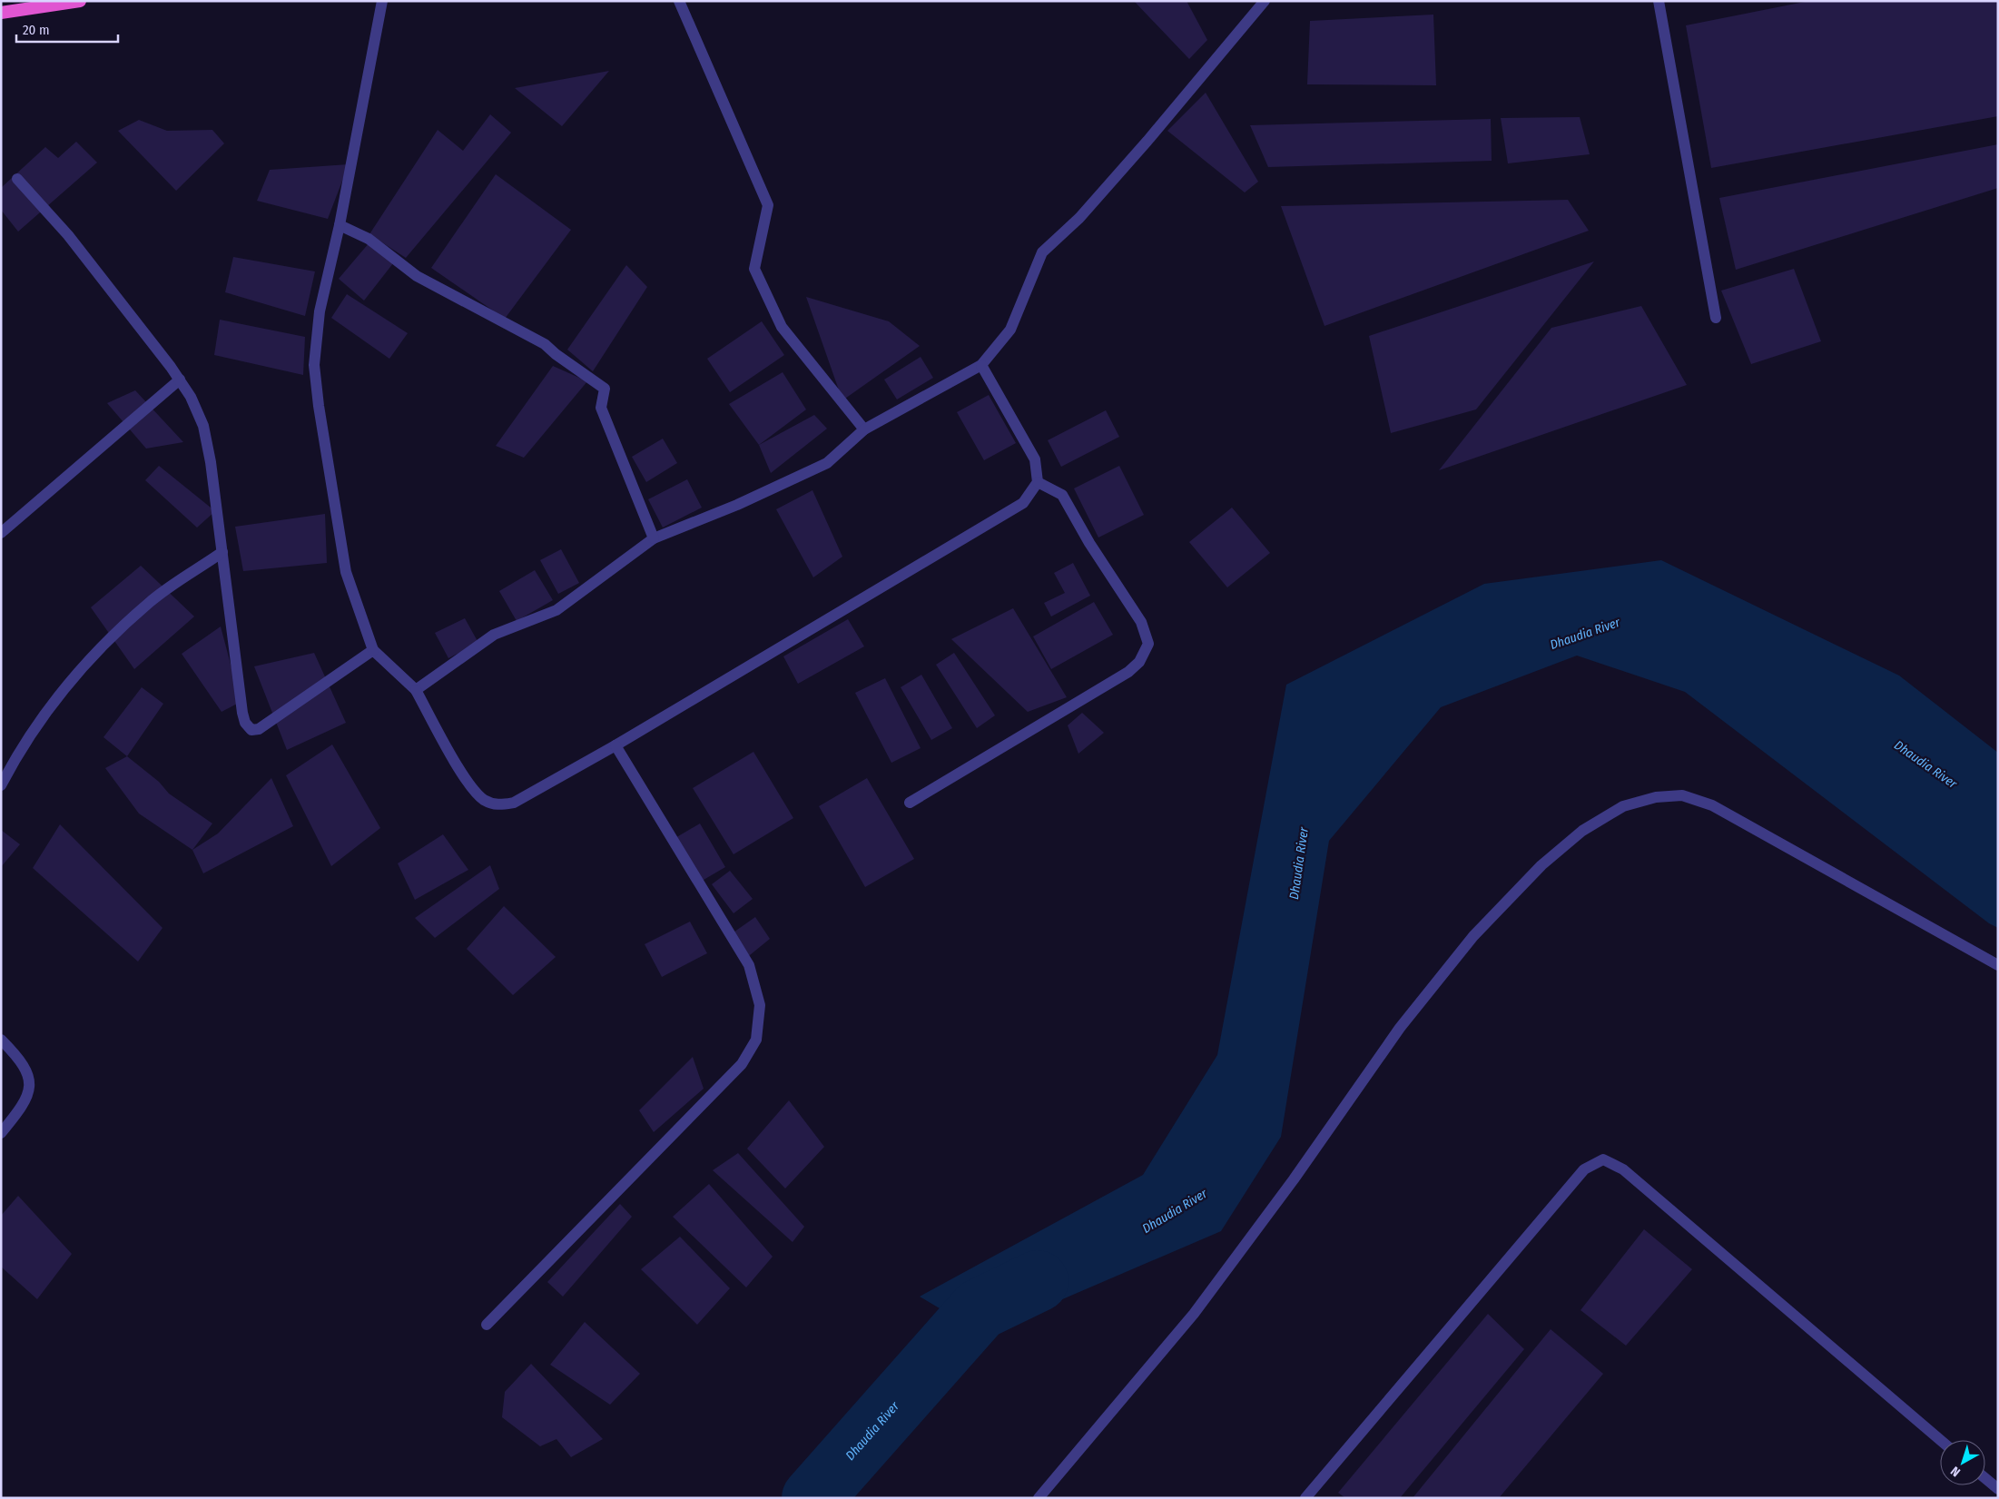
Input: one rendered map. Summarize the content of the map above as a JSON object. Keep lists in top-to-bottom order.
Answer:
{
  "water": ["Dhaudia River"],
  "scale_bar": "20 m",
  "north": "bottom left"
}
